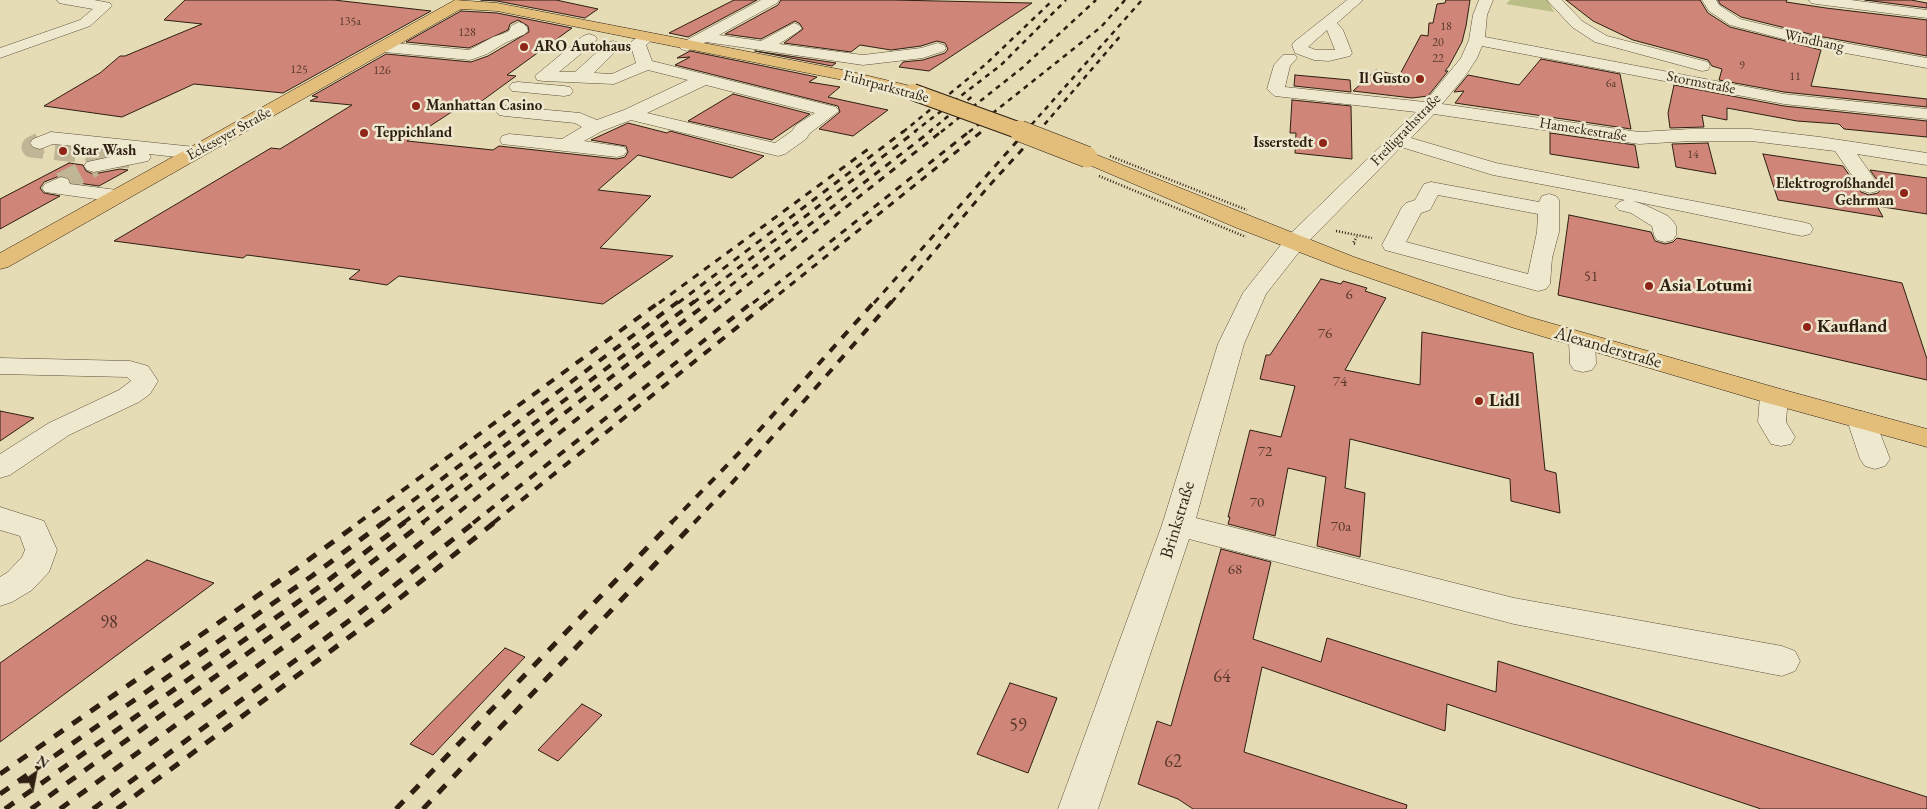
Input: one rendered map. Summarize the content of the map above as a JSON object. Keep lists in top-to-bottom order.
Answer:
{
  "streets": {
    "main road": ["Fuhrparkstraße", "Eckeseyer Straße", "Alexanderstraße"],
    "street": [
      "Windhang",
      "Stormstraße",
      "Freiligrathstraße",
      "Hameckestraße",
      "Brinkstraße"
    ]
  },
  "crossings": [
    ["Stormstraße", "Freiligrathstraße"],
    ["Fuhrparkstraße", "Freiligrathstraße"],
    ["Fuhrparkstraße", "Eckeseyer Straße"],
    ["Fuhrparkstraße", "Alexanderstraße"],
    ["Fuhrparkstraße", "Brinkstraße"],
    ["Freiligrathstraße", "Hameckestraße"],
    ["Freiligrathstraße", "Alexanderstraße"],
    ["Freiligrathstraße", "Brinkstraße"],
    ["Alexanderstraße", "Brinkstraße"]
  ],
  "places": [
    "ARO Autohaus",
    "Il Gusto",
    "Manhattan Casino",
    "Teppichland",
    "Isserstedt",
    "Star Wash",
    "Elektrogroßhandel Gehrman",
    "Asia Lotumi",
    "Kaufland",
    "Lidl"
  ],
  "house_numbers": [
    "135a",
    "18",
    "128",
    "20",
    "22",
    "9",
    "125",
    "126",
    "11",
    "6a",
    "14",
    "51",
    "6",
    "76",
    "74",
    "72",
    "70",
    "70a",
    "68",
    "98",
    "64",
    "59",
    "62"
  ],
  "north": "top right"
}
